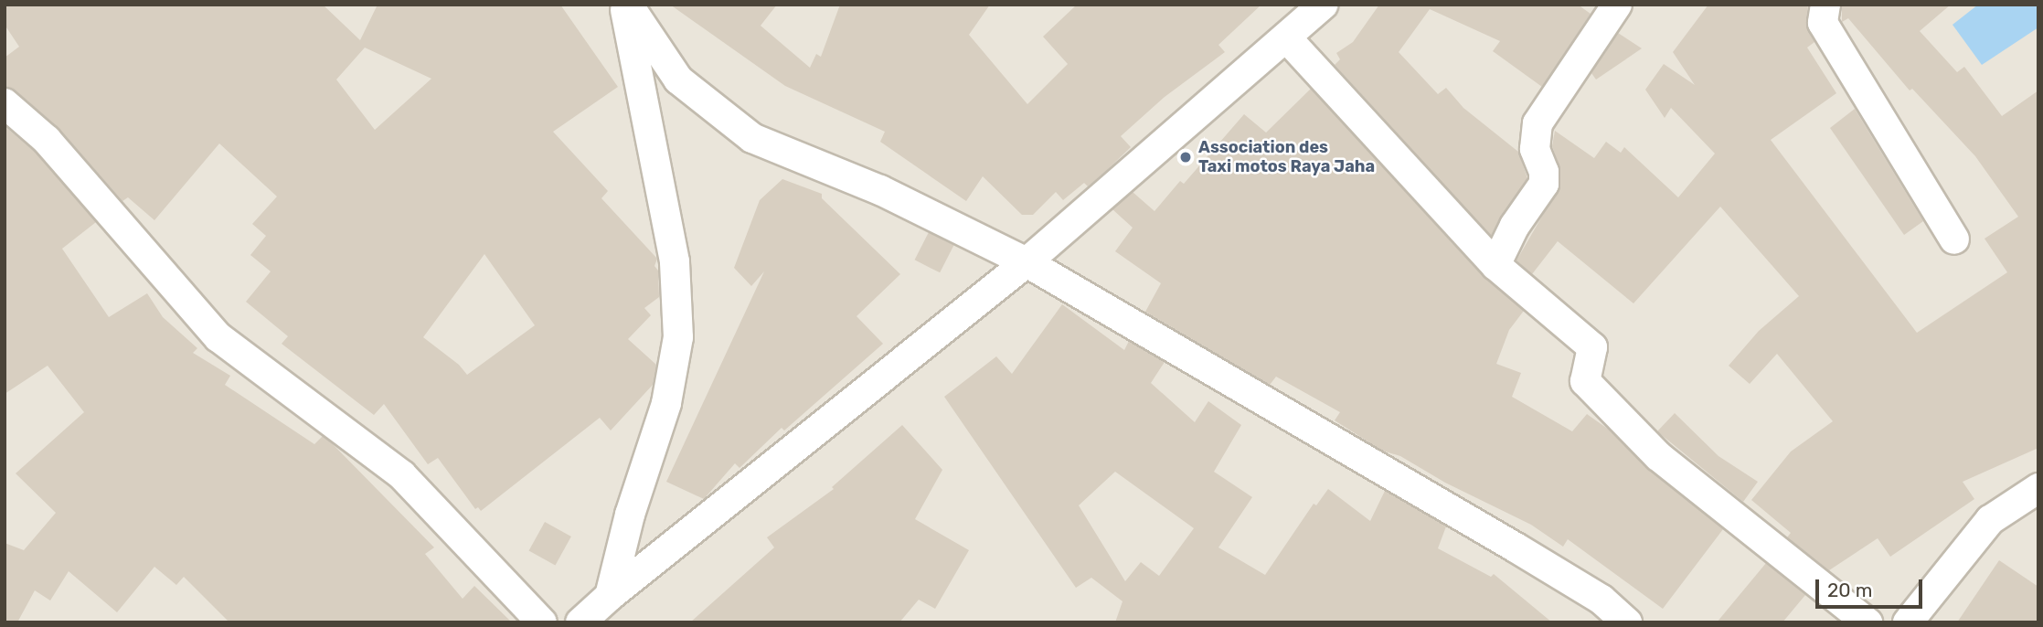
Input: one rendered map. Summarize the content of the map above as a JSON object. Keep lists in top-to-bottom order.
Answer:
{
  "places": ["Association des Taxi motos Raya Jaha"],
  "scale_bar": "20 m"
}
